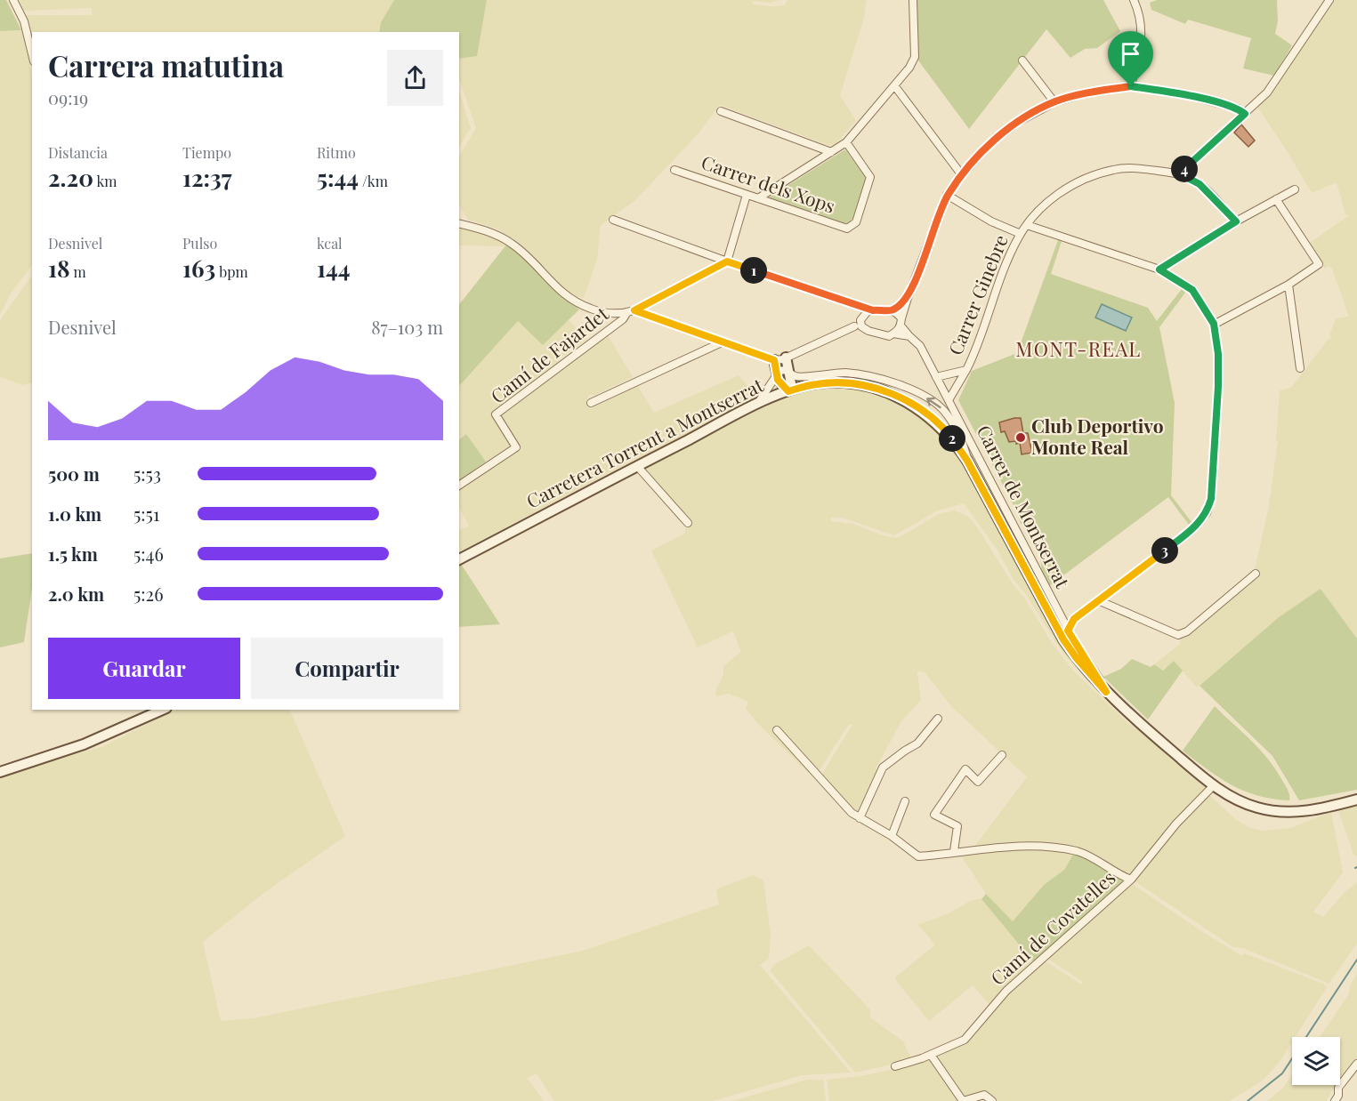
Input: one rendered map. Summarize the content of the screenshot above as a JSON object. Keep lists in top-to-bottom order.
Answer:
{
  "streets": {
    "main road": ["Carretera Torrent a Montserrat"],
    "street": [
      "Carrer dels Xops",
      "Carrer Ginebre",
      "Camí de Fajardet",
      "Carrer de Montserrat",
      "Camí de Covatelles"
    ]
  },
  "crossings": [
    ["Carrer Ginebre", "Carrer de Montserrat"],
    ["Carretera Torrent a Montserrat", "Carrer de Montserrat"],
    ["Carretera Torrent a Montserrat", "Camí de Covatelles"]
  ],
  "districts": ["MONT-REAL"],
  "places": ["Club Deportivo Monte Real"],
  "page": {
    "heading": ["Carrera matutina", "09:19"],
    "stats": [
      ["Distancia", "2.20 km"],
      ["Tiempo", "12:37"],
      ["Ritmo", "5:44 /km"],
      ["Desnivel", "18 m"],
      ["Pulso", "163 bpm"],
      ["kcal", "144"]
    ],
    "pins": [
      "4",
      "1",
      "2",
      "3"
    ],
    "chart": ["Desnivel", "87–103 m"],
    "list": [
      {
        "name": "500 m",
        "note": "5:53"
      },
      {
        "name": "1.0 km",
        "note": "5:51"
      },
      {
        "name": "1.5 km",
        "note": "5:46"
      },
      {
        "name": "2.0 km",
        "note": "5:26"
      }
    ],
    "buttons": ["Guardar", "Compartir"]
  }
}
